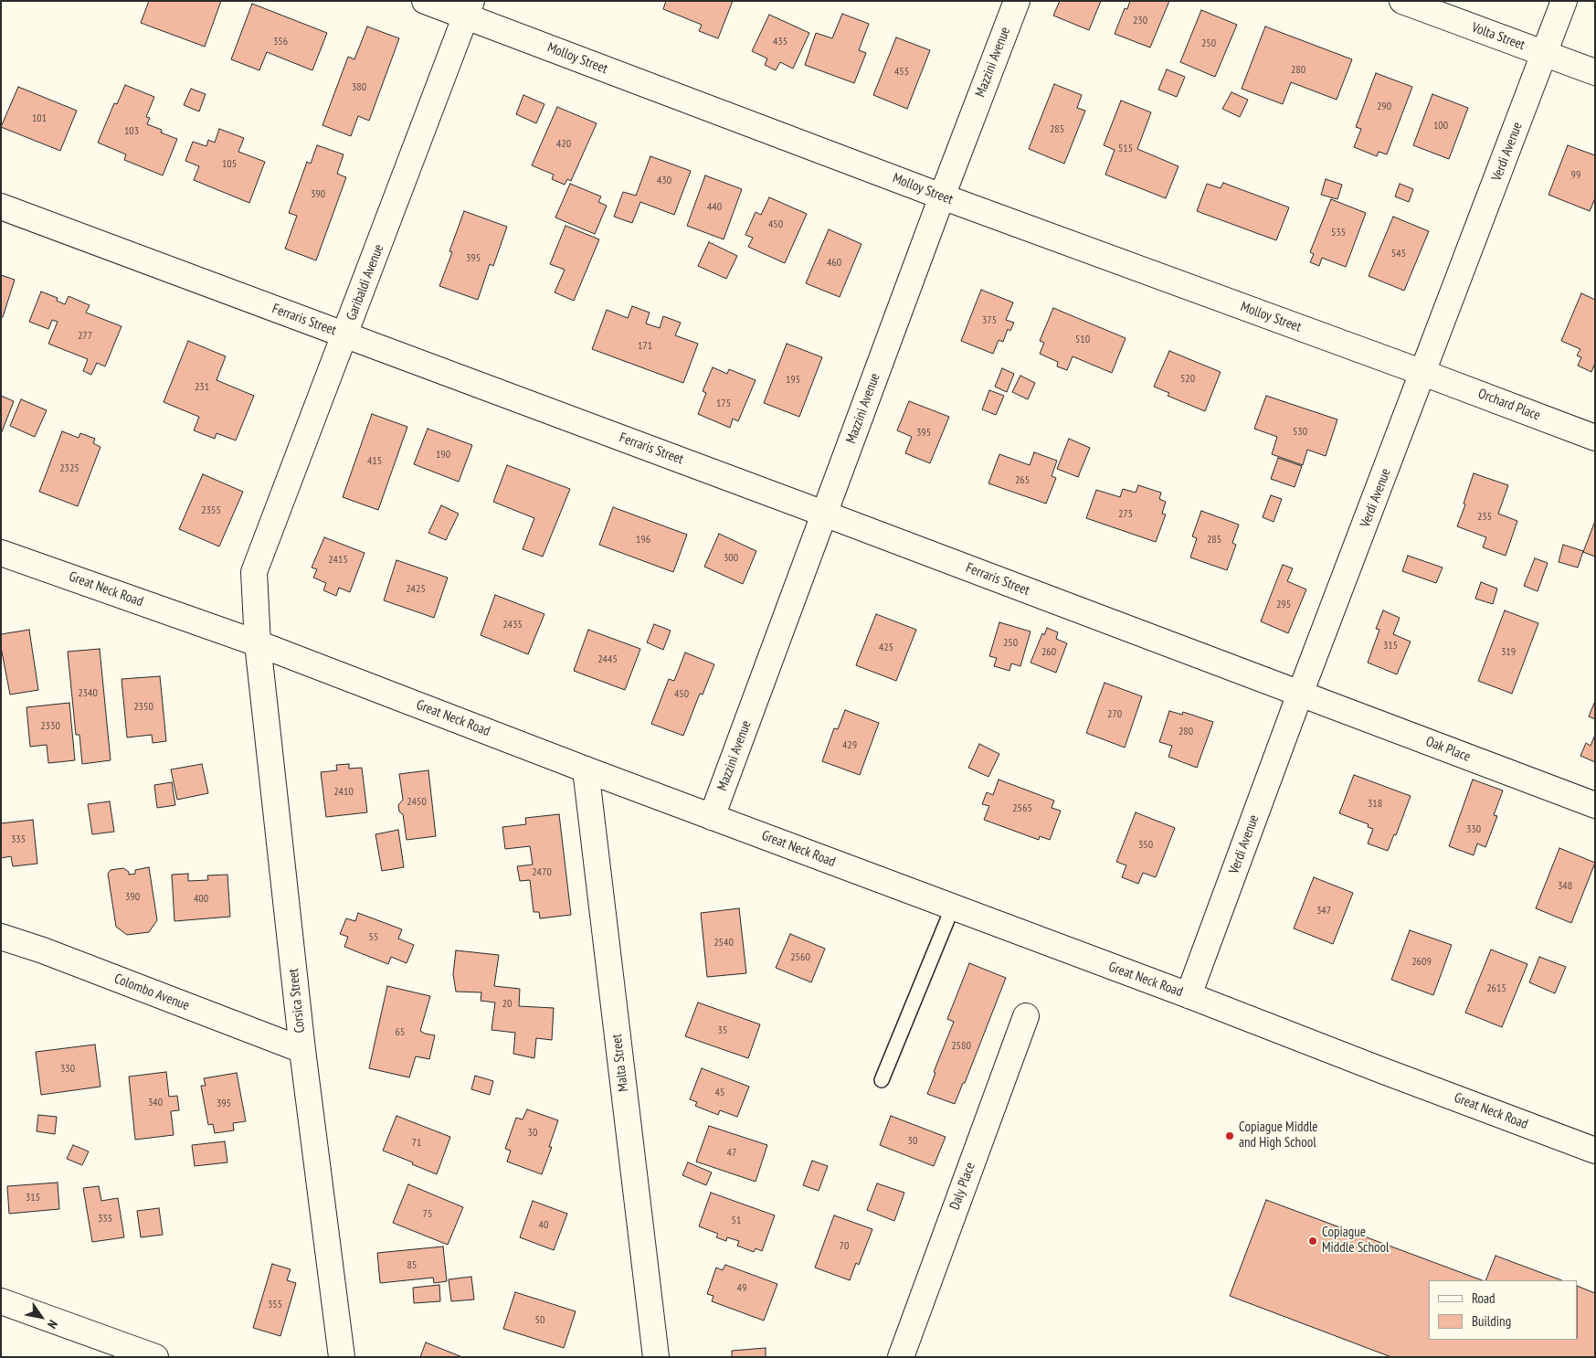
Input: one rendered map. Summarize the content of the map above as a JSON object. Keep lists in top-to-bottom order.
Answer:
{
  "streets": {
    "street": [
      "Volta Street",
      "Molloy Street",
      "Mazzini Avenue",
      "Verdi Avenue",
      "Garibaldi Avenue",
      "Ferraris Street",
      "Orchard Place",
      "Great Neck Road",
      "Oak Place",
      "Colombo Avenue",
      "Corsica Street",
      "Malta Street",
      "Daly Place"
    ]
  },
  "crossings": [
    ["Volta Street", "Verdi Avenue"],
    ["Molloy Street", "Mazzini Avenue"],
    ["Molloy Street", "Verdi Avenue"],
    ["Molloy Street", "Garibaldi Avenue"],
    ["Molloy Street", "Orchard Place"],
    ["Mazzini Avenue", "Ferraris Street"],
    ["Mazzini Avenue", "Great Neck Road"],
    ["Verdi Avenue", "Ferraris Street"],
    ["Verdi Avenue", "Orchard Place"],
    ["Verdi Avenue", "Great Neck Road"],
    ["Verdi Avenue", "Oak Place"],
    ["Garibaldi Avenue", "Ferraris Street"],
    ["Garibaldi Avenue", "Great Neck Road"],
    ["Garibaldi Avenue", "Corsica Street"],
    ["Ferraris Street", "Oak Place"],
    ["Great Neck Road", "Corsica Street"],
    ["Great Neck Road", "Malta Street"],
    ["Colombo Avenue", "Corsica Street"]
  ],
  "places": ["Copiague Middle and High School", "Copiague Middle School"],
  "house_numbers": [
    "230",
    "356",
    "435",
    "250",
    "280",
    "455",
    "380",
    "290",
    "101",
    "100",
    "285",
    "103",
    "420",
    "515",
    "105",
    "99",
    "430",
    "390",
    "440",
    "450",
    "535",
    "545",
    "395",
    "460",
    "375",
    "277",
    "510",
    "171",
    "520",
    "195",
    "231",
    "175",
    "530",
    "395",
    "190",
    "415",
    "2325",
    "265",
    "2355",
    "275",
    "235",
    "196",
    "285",
    "300",
    "2415",
    "2425",
    "295",
    "2435",
    "250",
    "315",
    "425",
    "260",
    "319",
    "2445",
    "2340",
    "450",
    "2350",
    "270",
    "2330",
    "280",
    "429",
    "2410",
    "2450",
    "318",
    "2565",
    "330",
    "335",
    "350",
    "2470",
    "348",
    "390",
    "400",
    "347",
    "55",
    "2540",
    "2560",
    "2609",
    "2615",
    "20",
    "35",
    "65",
    "2580",
    "330",
    "45",
    "340",
    "395",
    "30",
    "30",
    "71",
    "47",
    "315",
    "75",
    "335",
    "51",
    "40",
    "70",
    "85",
    "49",
    "355",
    "50"
  ],
  "legend": ["Road", "Building"],
  "north": "bottom right"
}
